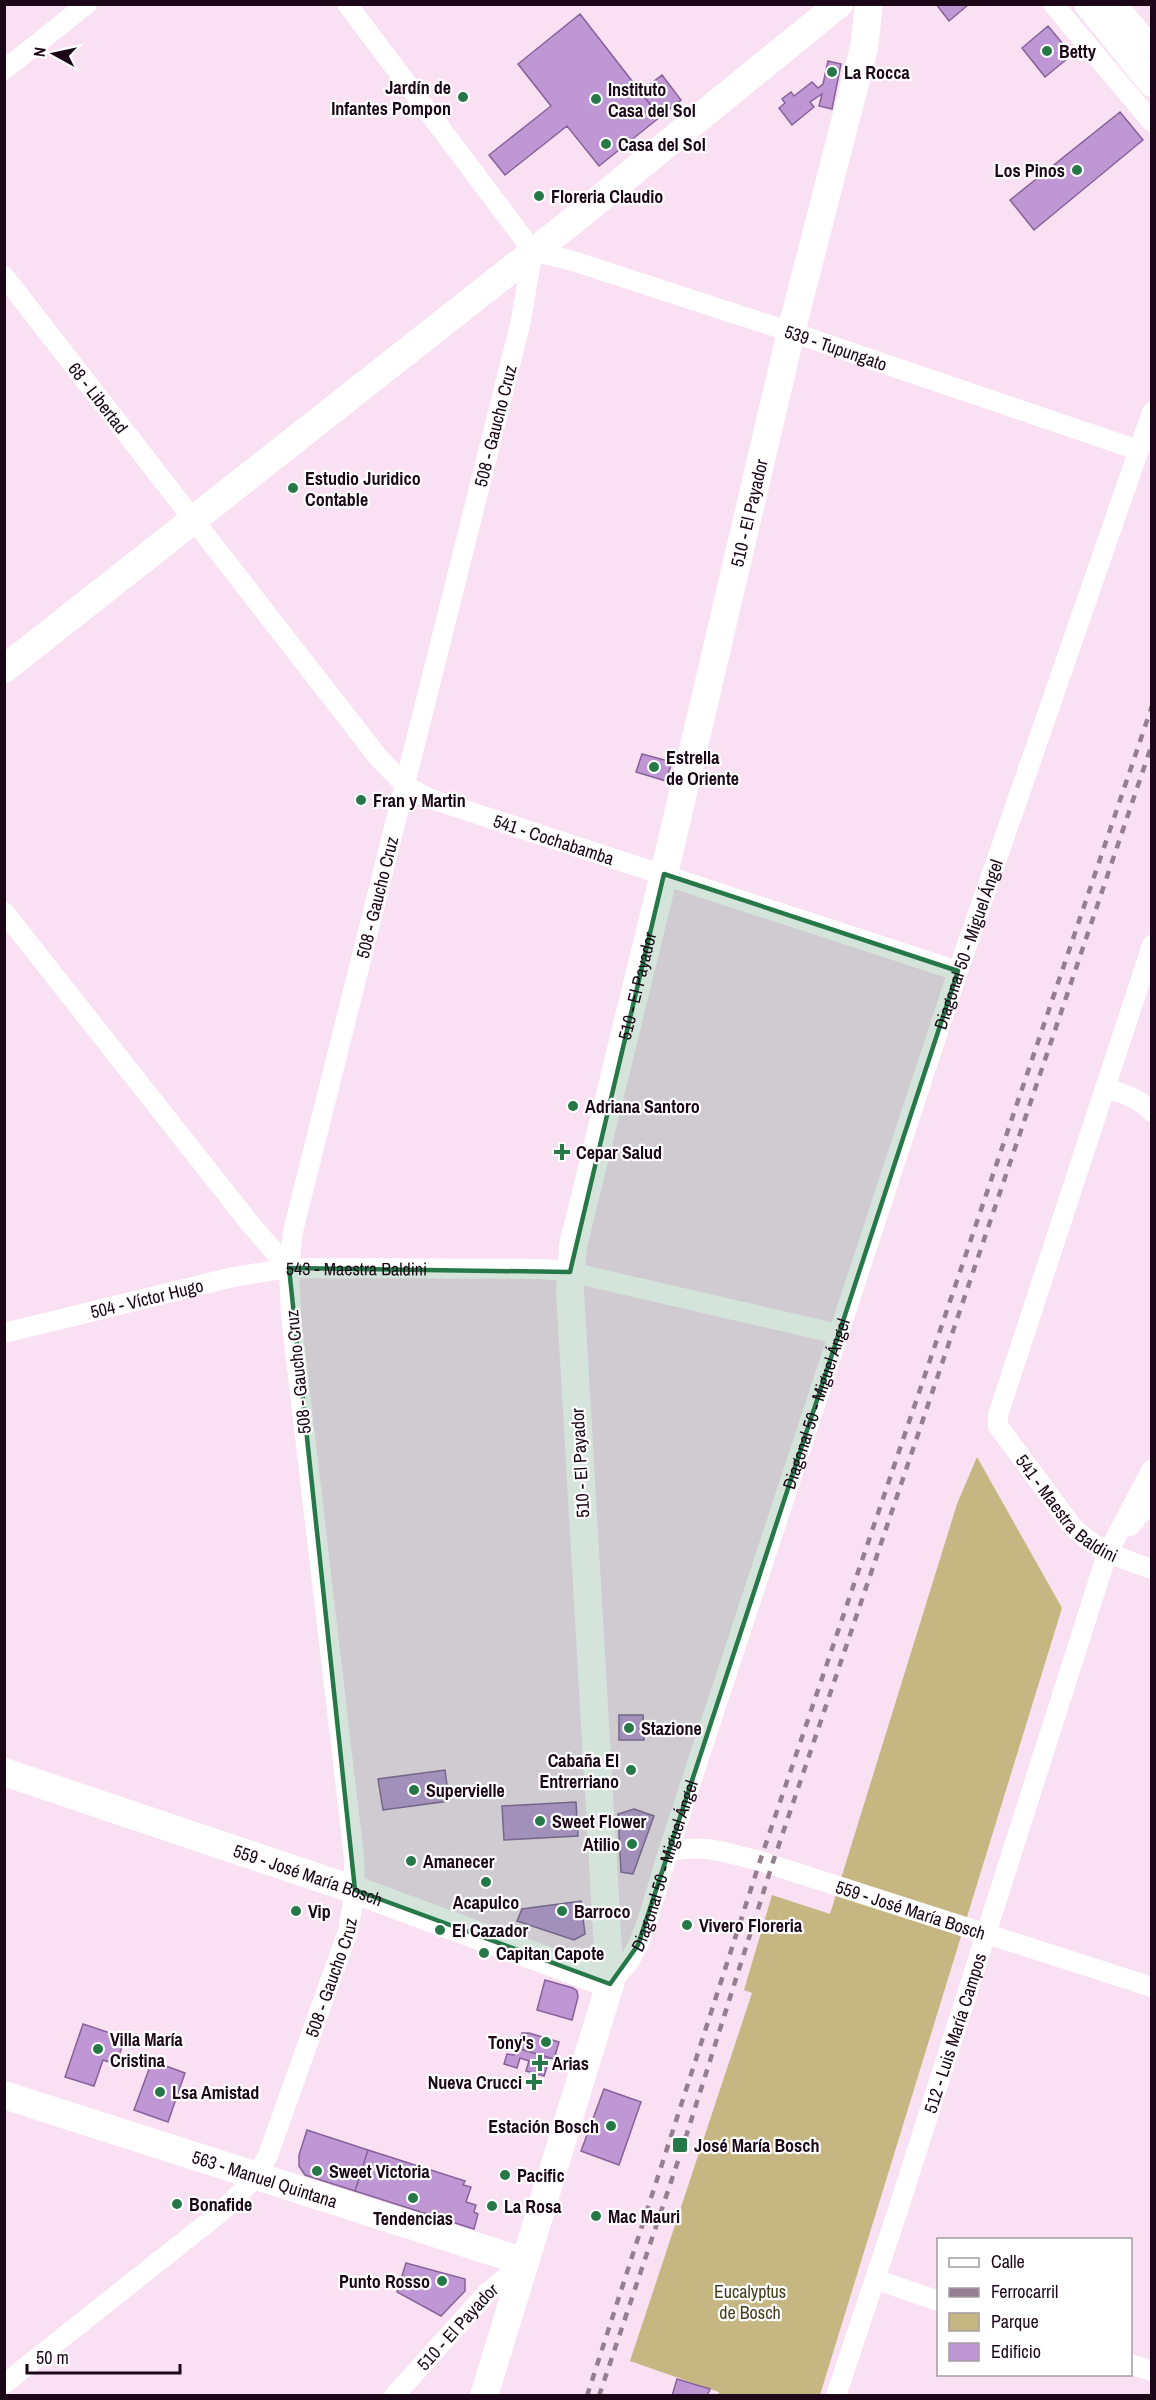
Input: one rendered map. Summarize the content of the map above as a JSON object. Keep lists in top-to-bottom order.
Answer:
{
  "streets": {
    "street": [
      "539 - Tupungato",
      "68 - Libertad",
      "508 - Gaucho Cruz",
      "510 - El Payador",
      "541 - Cochabamba",
      "Diagonal 50 - Miguel Ángel",
      "543 - Maestra Baldini",
      "504 - Víctor Hugo",
      "541 - Maestra Baldini",
      "559 - José María Bosch",
      "512 - Luis María Campos",
      "563 - Manuel Quintana"
    ]
  },
  "crossings": [
    ["539 - Tupungato", "508 - Gaucho Cruz"],
    ["539 - Tupungato", "510 - El Payador"],
    ["539 - Tupungato", "Diagonal 50 - Miguel Ángel"],
    ["68 - Libertad", "541 - Cochabamba"],
    ["508 - Gaucho Cruz", "541 - Cochabamba"],
    ["508 - Gaucho Cruz", "543 - Maestra Baldini"],
    ["508 - Gaucho Cruz", "504 - Víctor Hugo"],
    ["508 - Gaucho Cruz", "559 - José María Bosch"],
    ["508 - Gaucho Cruz", "563 - Manuel Quintana"],
    ["510 - El Payador", "541 - Cochabamba"],
    ["510 - El Payador", "Diagonal 50 - Miguel Ángel"],
    ["510 - El Payador", "543 - Maestra Baldini"],
    ["510 - El Payador", "559 - José María Bosch"],
    ["510 - El Payador", "563 - Manuel Quintana"],
    ["541 - Cochabamba", "Diagonal 50 - Miguel Ángel"],
    ["Diagonal 50 - Miguel Ángel", "543 - Maestra Baldini"],
    ["Diagonal 50 - Miguel Ángel", "559 - José María Bosch"],
    ["Diagonal 50 - Miguel Ángel", "563 - Manuel Quintana"],
    ["543 - Maestra Baldini", "504 - Víctor Hugo"],
    ["541 - Maestra Baldini", "512 - Luis María Campos"],
    ["559 - José María Bosch", "512 - Luis María Campos"]
  ],
  "parks": ["Eucalyptus de Bosch"],
  "places": {
    "other": [
      "Betty",
      "La Rocca",
      "Jardín de Infantes Pompon",
      "Instituto Casa del Sol",
      "Casa del Sol",
      "Los Pinos",
      "Floreria Claudio",
      "Estudio Juridico Contable",
      "Estrella de Oriente",
      "Fran y Martin",
      "Adriana Santoro",
      "Stazione",
      "Cabaña El Entrerriano",
      "Supervielle",
      "Sweet Flower",
      "Atilio",
      "Amanecer",
      "Acapulco",
      "Vip",
      "Barroco",
      "Vivero Floreria",
      "El Cazador",
      "Capitan Capote",
      "Tony's",
      "Villa María Cristina",
      "Lsa Amistad",
      "Estación Bosch",
      "Sweet Victoria",
      "Pacific",
      "Tendencias",
      "Bonafide",
      "La Rosa",
      "Mac Mauri",
      "Punto Rosso"
    ],
    "health": ["Cepar Salud", "Arias", "Nueva Crucci"],
    "transit": ["José María Bosch"]
  },
  "legend": [
    "Calle",
    "Ferrocarril",
    "Parque",
    "Edificio"
  ],
  "scale_bar": "50 m",
  "north": "left"
}
